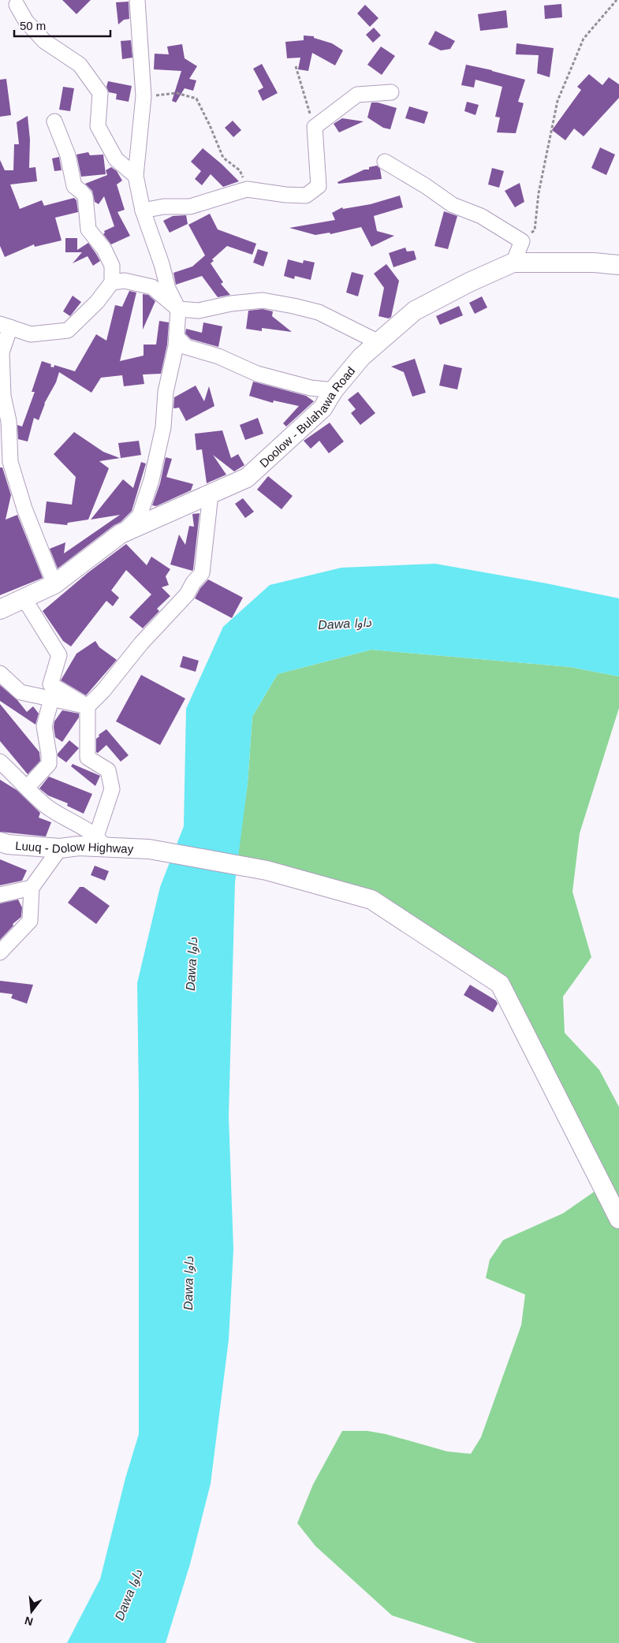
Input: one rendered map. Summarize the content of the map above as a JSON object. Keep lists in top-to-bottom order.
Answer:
{
  "streets": {
    "main road": ["Doolow - Bulahawa Road", "Luuq - Dolow Highway"]
  },
  "water": ["Dawa داوا"],
  "scale_bar": "50 m",
  "north": "bottom"
}
